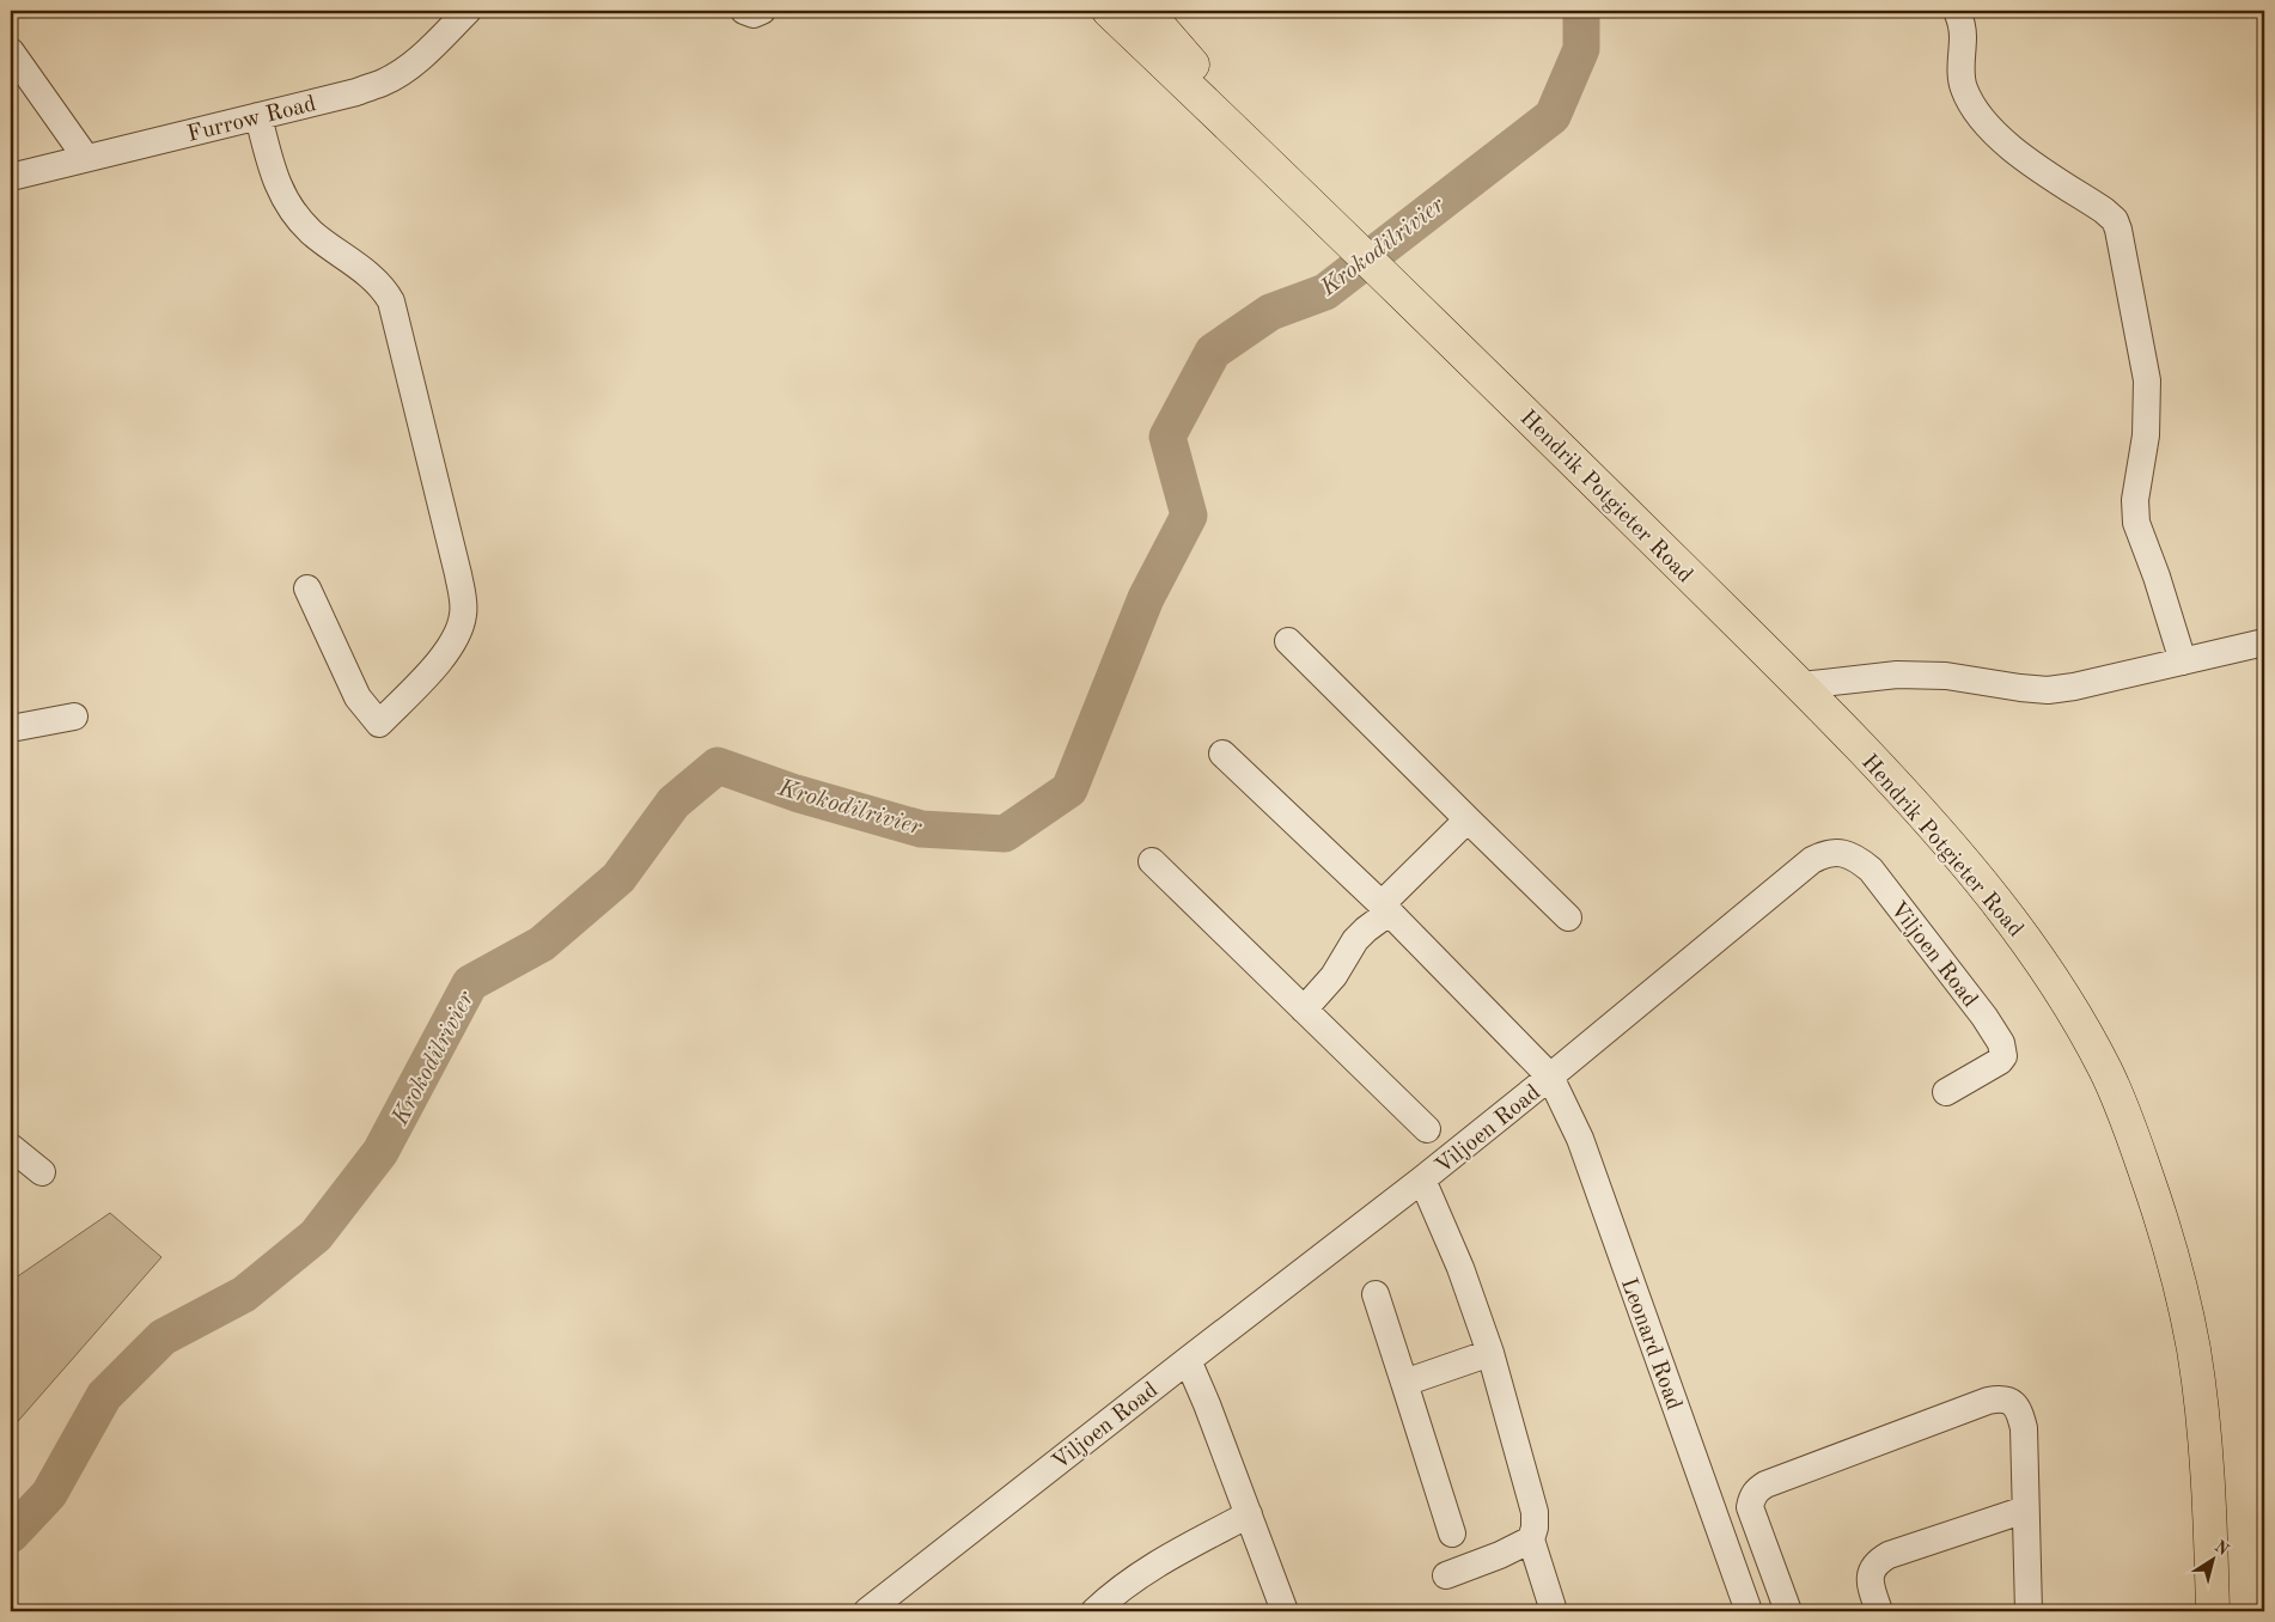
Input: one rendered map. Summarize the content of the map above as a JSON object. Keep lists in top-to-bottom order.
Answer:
{
  "streets": {
    "main road": ["Hendrik Potgieter Road"],
    "street": ["Furrow Road", "Viljoen Road", "Leonard Road"]
  },
  "crossings": [
    ["Viljoen Road", "Leonard Road"]
  ],
  "water": ["Krokodilrivier"],
  "north": "top right"
}
